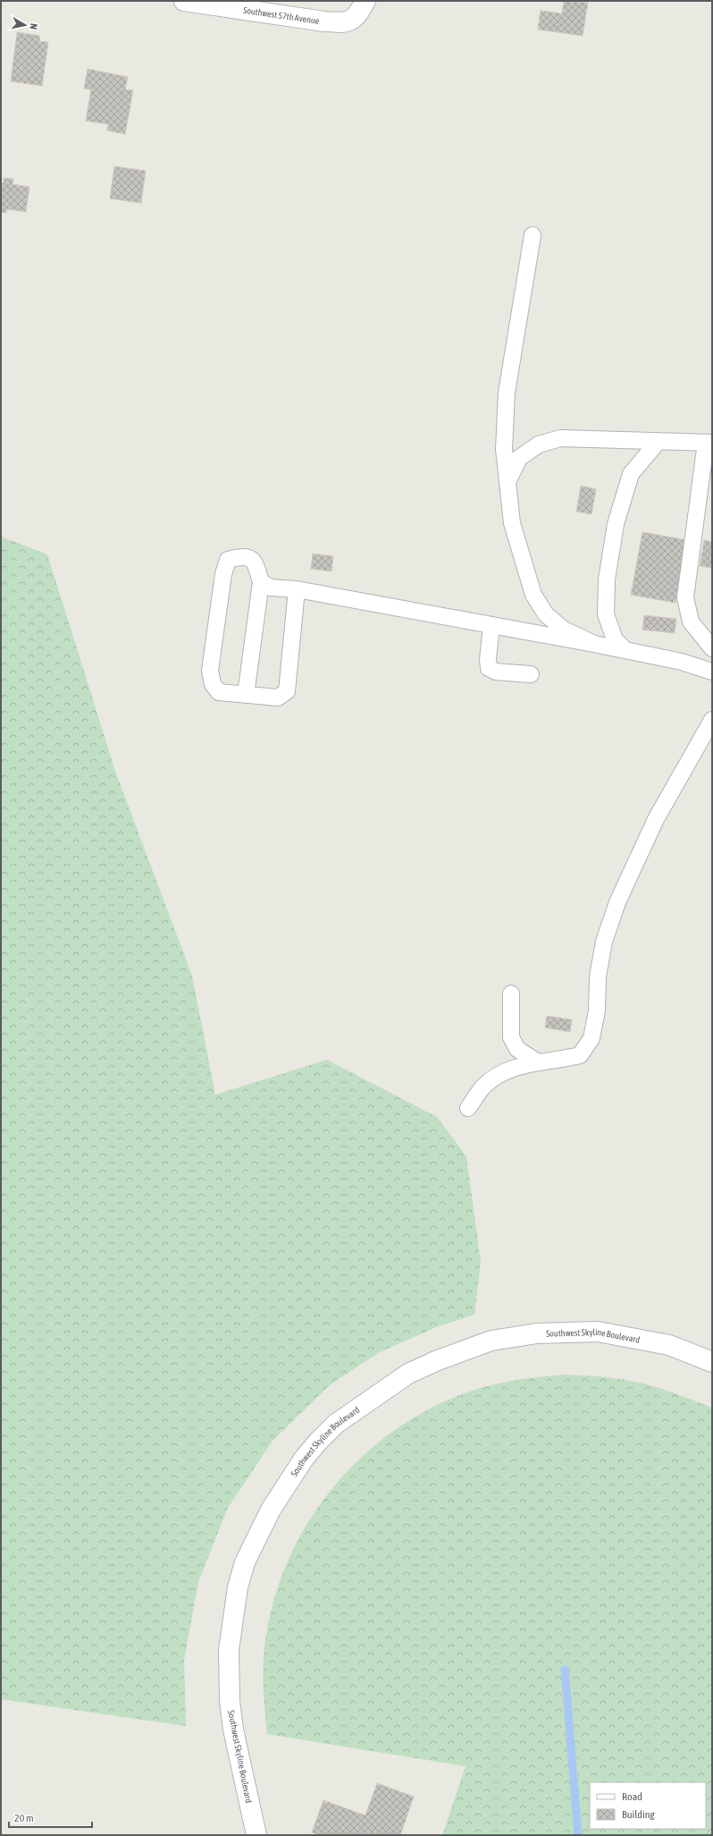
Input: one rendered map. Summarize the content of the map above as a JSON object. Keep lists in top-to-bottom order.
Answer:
{
  "streets": {
    "main road": ["Southwest 57th Avenue", "Southwest Skyline Boulevard"]
  },
  "legend": ["Road", "Building"],
  "scale_bar": "20 m",
  "north": "right"
}
